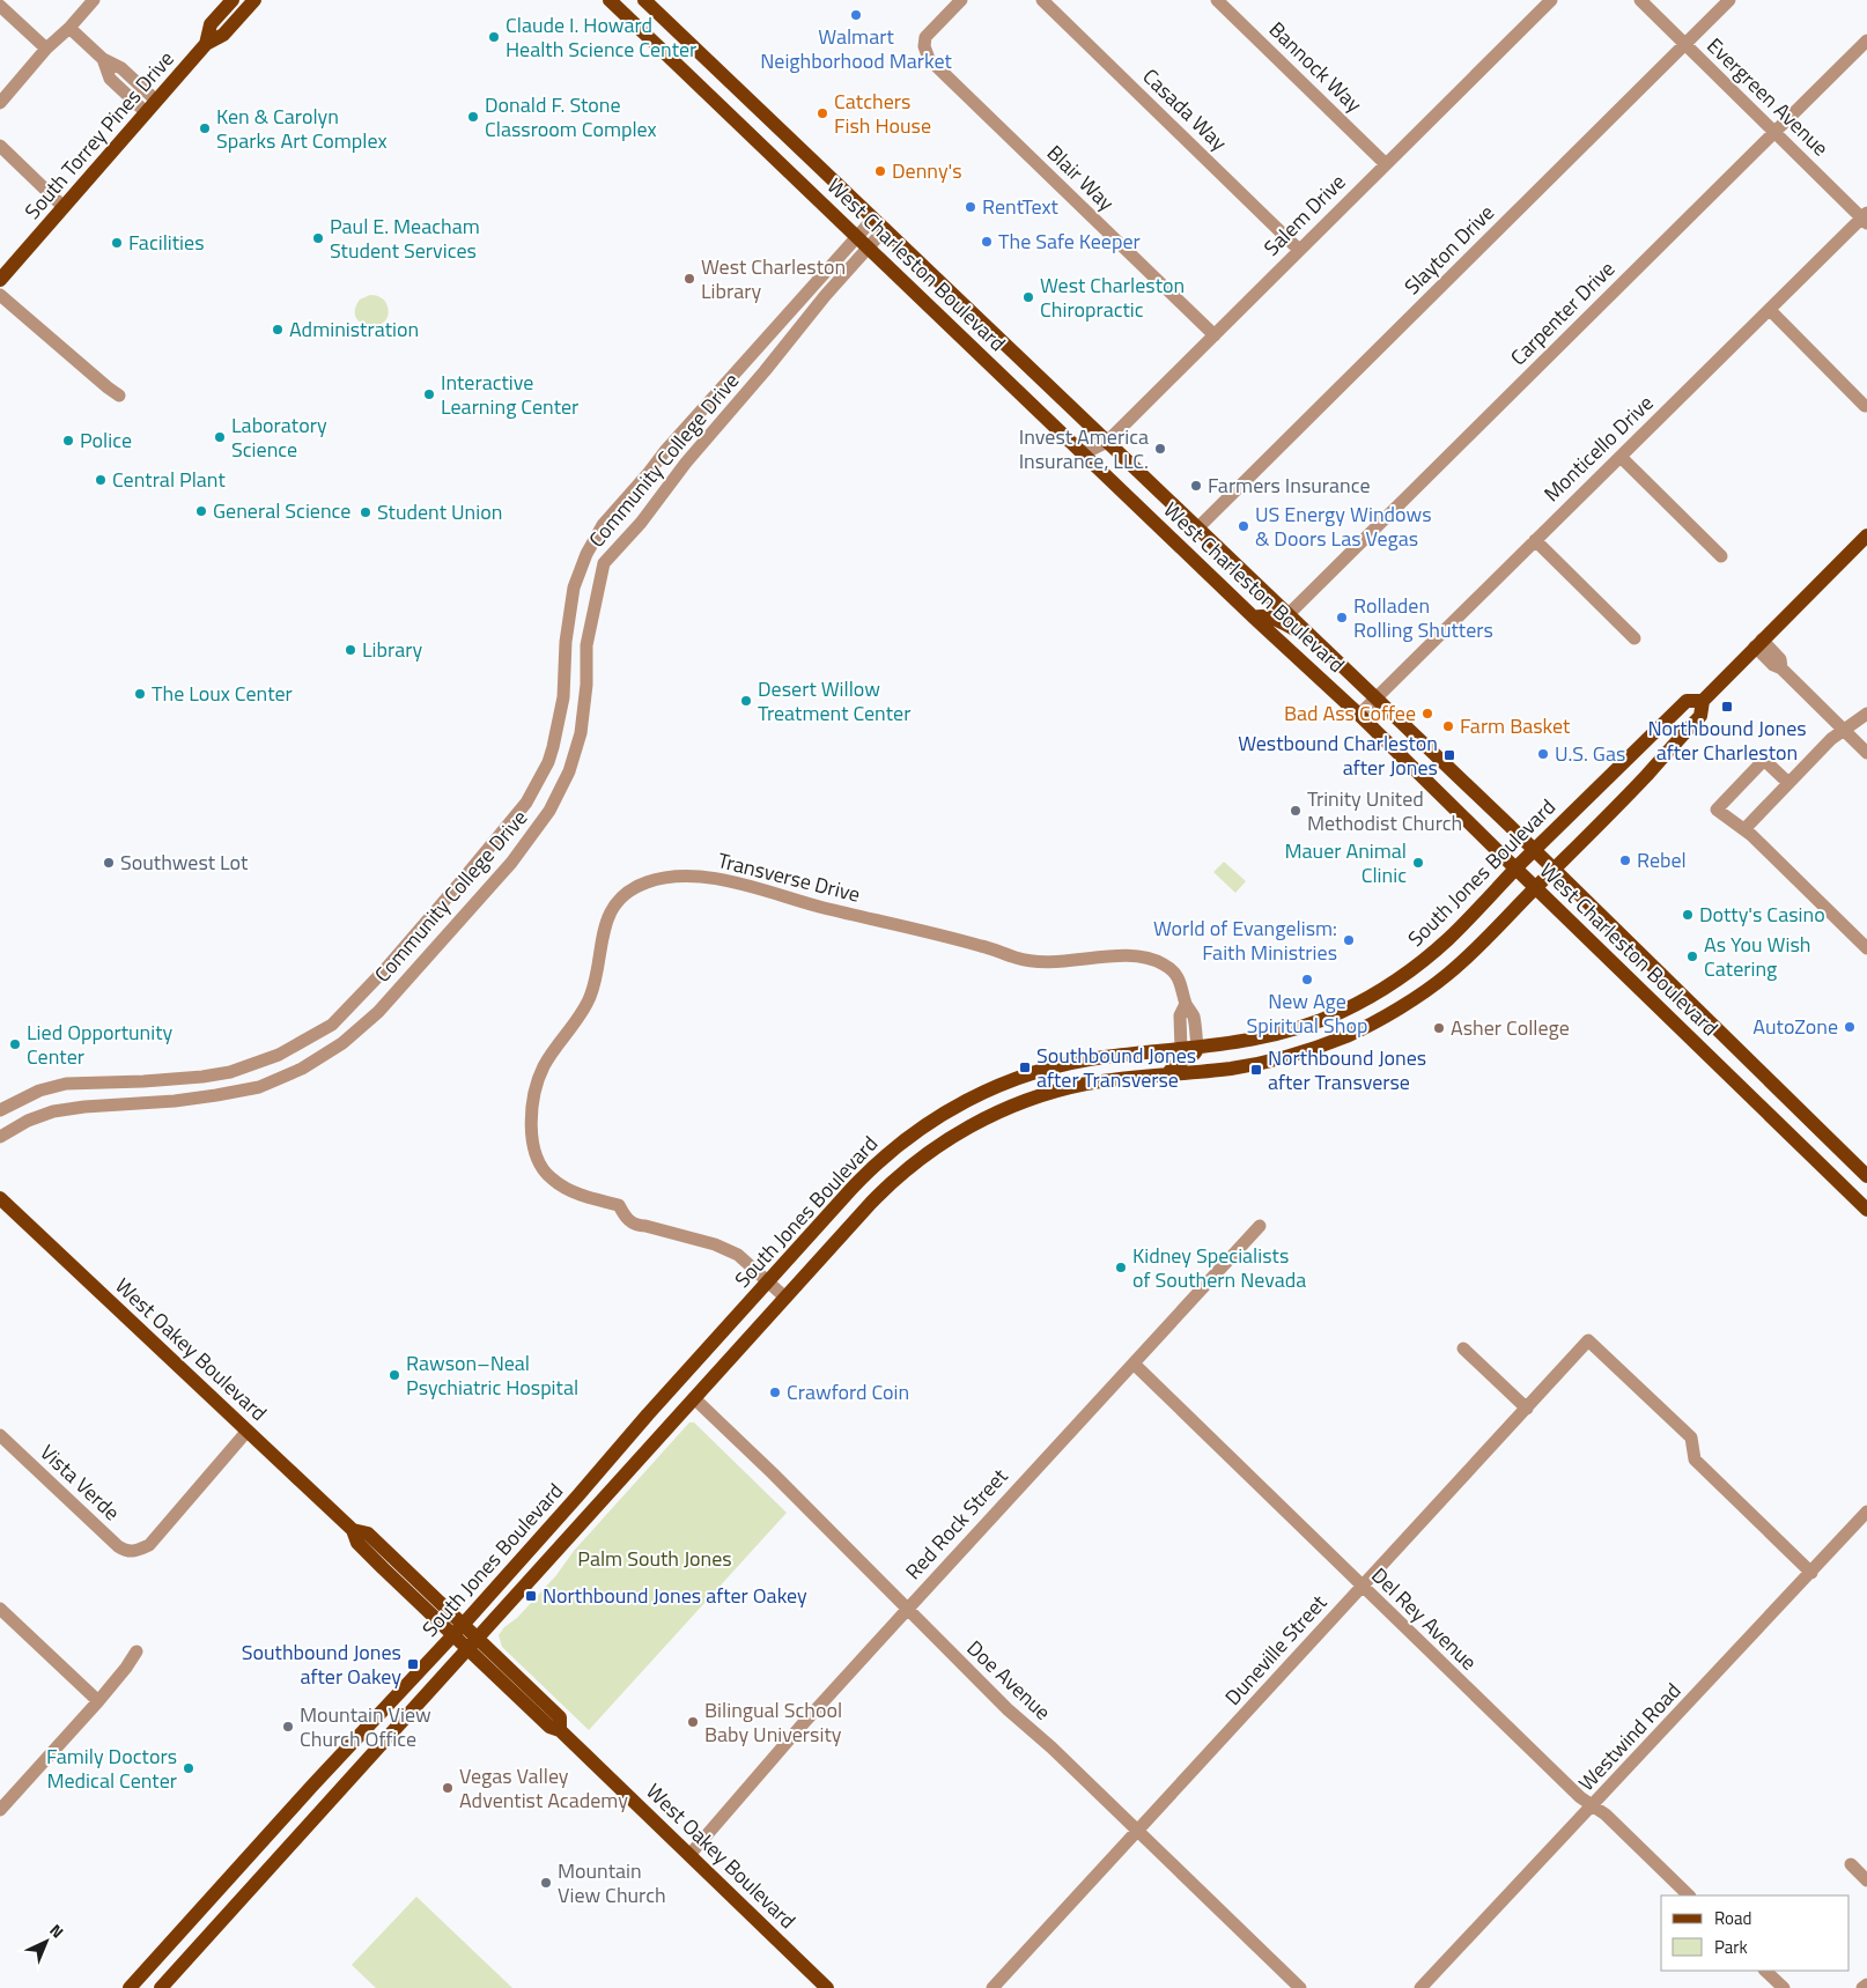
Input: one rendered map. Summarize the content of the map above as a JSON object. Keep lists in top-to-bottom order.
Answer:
{
  "streets": {
    "main road": [
      "South Torrey Pines Drive",
      "West Charleston Boulevard",
      "South Jones Boulevard",
      "West Oakey Boulevard"
    ],
    "street": [
      "Bannock Way",
      "Evergreen Avenue",
      "Casada Way",
      "Blair Way",
      "Salem Drive",
      "Slayton Drive",
      "Carpenter Drive",
      "Monticello Drive",
      "Community College Drive",
      "Transverse Drive",
      "Vista Verde",
      "Red Rock Street",
      "Del Rey Avenue",
      "Duneville Street",
      "Doe Avenue",
      "Westwind Road"
    ]
  },
  "crossings": [
    ["Bannock Way", "Salem Drive"],
    ["Evergreen Avenue", "Slayton Drive"],
    ["Evergreen Avenue", "Carpenter Drive"],
    ["Evergreen Avenue", "Monticello Drive"],
    ["Casada Way", "Salem Drive"],
    ["Blair Way", "Salem Drive"],
    ["Salem Drive", "West Charleston Boulevard"],
    ["Slayton Drive", "West Charleston Boulevard"],
    ["West Charleston Boulevard", "Carpenter Drive"],
    ["West Charleston Boulevard", "Monticello Drive"],
    ["West Charleston Boulevard", "Community College Drive"],
    ["West Charleston Boulevard", "South Jones Boulevard"],
    ["South Jones Boulevard", "Transverse Drive"],
    ["South Jones Boulevard", "West Oakey Boulevard"],
    ["South Jones Boulevard", "Doe Avenue"],
    ["West Oakey Boulevard", "Vista Verde"],
    ["West Oakey Boulevard", "Red Rock Street"],
    ["Red Rock Street", "Del Rey Avenue"],
    ["Red Rock Street", "Doe Avenue"],
    ["Del Rey Avenue", "Duneville Street"],
    ["Del Rey Avenue", "Westwind Road"],
    ["Duneville Street", "Doe Avenue"],
    ["Duneville Street", "Westwind Road"]
  ],
  "parks": ["Palm South Jones"],
  "places": {
    "other": [
      "Walmart Neighborhood Market",
      "Claude I. Howard Health Science Center",
      "Catchers Fish House",
      "Donald F. Stone Classroom Complex",
      "Ken & Carolyn Sparks Art Complex",
      "Denny's",
      "RentText",
      "Paul E. Meacham Student Services",
      "The Safe Keeper",
      "Facilities",
      "West Charleston Library",
      "West Charleston Chiropractic",
      "Administration",
      "Interactive Learning Center",
      "Laboratory Science",
      "Police",
      "Invest America Insurance, LLC.",
      "Central Plant",
      "Farmers Insurance",
      "General Science",
      "Student Union",
      "US Energy Windows & Doors Las Vegas",
      "Rolladen Rolling Shutters",
      "Library",
      "The Loux Center",
      "Desert Willow Treatment Center",
      "Bad Ass Coffee",
      "Farm Basket",
      "U.S. Gas",
      "Trinity United Methodist Church",
      "Rebel",
      "Southwest Lot",
      "Mauer Animal Clinic",
      "Dotty's Casino",
      "World of Evangelism: Faith Ministries",
      "As You Wish Catering",
      "New Age Spiritual Shop",
      "AutoZone",
      "Asher College",
      "Lied Opportunity Center",
      "Kidney Specialists of Southern Nevada",
      "Rawson–Neal Psychiatric Hospital",
      "Crawford Coin",
      "Bilingual School Baby University",
      "Mountain View Church Office",
      "Family Doctors Medical Center",
      "Vegas Valley Adventist Academy",
      "Mountain View Church"
    ],
    "transit": [
      "Northbound Jones after Charleston",
      "Westbound Charleston after Jones",
      "Southbound Jones after Transverse",
      "Northbound Jones after Transverse",
      "Northbound Jones after Oakey",
      "Southbound Jones after Oakey"
    ]
  },
  "legend": ["Road", "Park"],
  "north": "top right"
}
